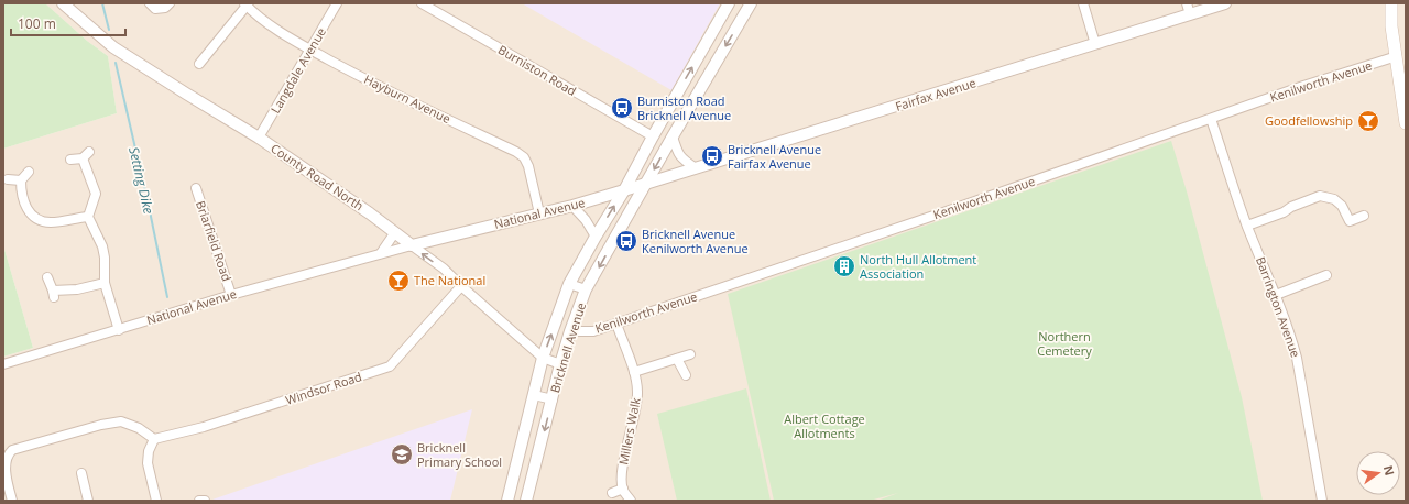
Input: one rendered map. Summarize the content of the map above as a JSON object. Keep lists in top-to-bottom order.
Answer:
{
  "streets": {
    "street": [
      "Langdale Avenue",
      "Burniston Road",
      "Kenilworth Avenue",
      "Fairfax Avenue",
      "Hayburn Avenue",
      "County Road North",
      "National Avenue",
      "Briarfield Road",
      "Barrington Avenue",
      "Bricknell Avenue",
      "Windsor Road",
      "Millers Walk"
    ]
  },
  "crossings": [
    ["Langdale Avenue", "Hayburn Avenue"],
    ["Langdale Avenue", "County Road North"],
    ["Burniston Road", "Bricknell Avenue"],
    ["Kenilworth Avenue", "Barrington Avenue"],
    ["Kenilworth Avenue", "Bricknell Avenue"],
    ["Kenilworth Avenue", "Millers Walk"],
    ["Fairfax Avenue", "National Avenue"],
    ["Fairfax Avenue", "Bricknell Avenue"],
    ["Hayburn Avenue", "National Avenue"],
    ["County Road North", "National Avenue"],
    ["County Road North", "Bricknell Avenue"],
    ["County Road North", "Windsor Road"],
    ["National Avenue", "Briarfield Road"],
    ["National Avenue", "Bricknell Avenue"]
  ],
  "water": ["Setting Dike"],
  "parks": ["Northern Cemetery", "Albert Cottage Allotments"],
  "places": {
    "bus stop": ["Burniston Road Bricknell Avenue", "Bricknell Avenue Fairfax Avenue", "Bricknell Avenue Kenilworth Avenue"],
    "bar": ["Goodfellowship", "The National"],
    "building": ["North Hull Allotment Association"],
    "school or university": ["Bricknell Primary School"]
  },
  "scale_bar": "100 m",
  "north": "right"
}
